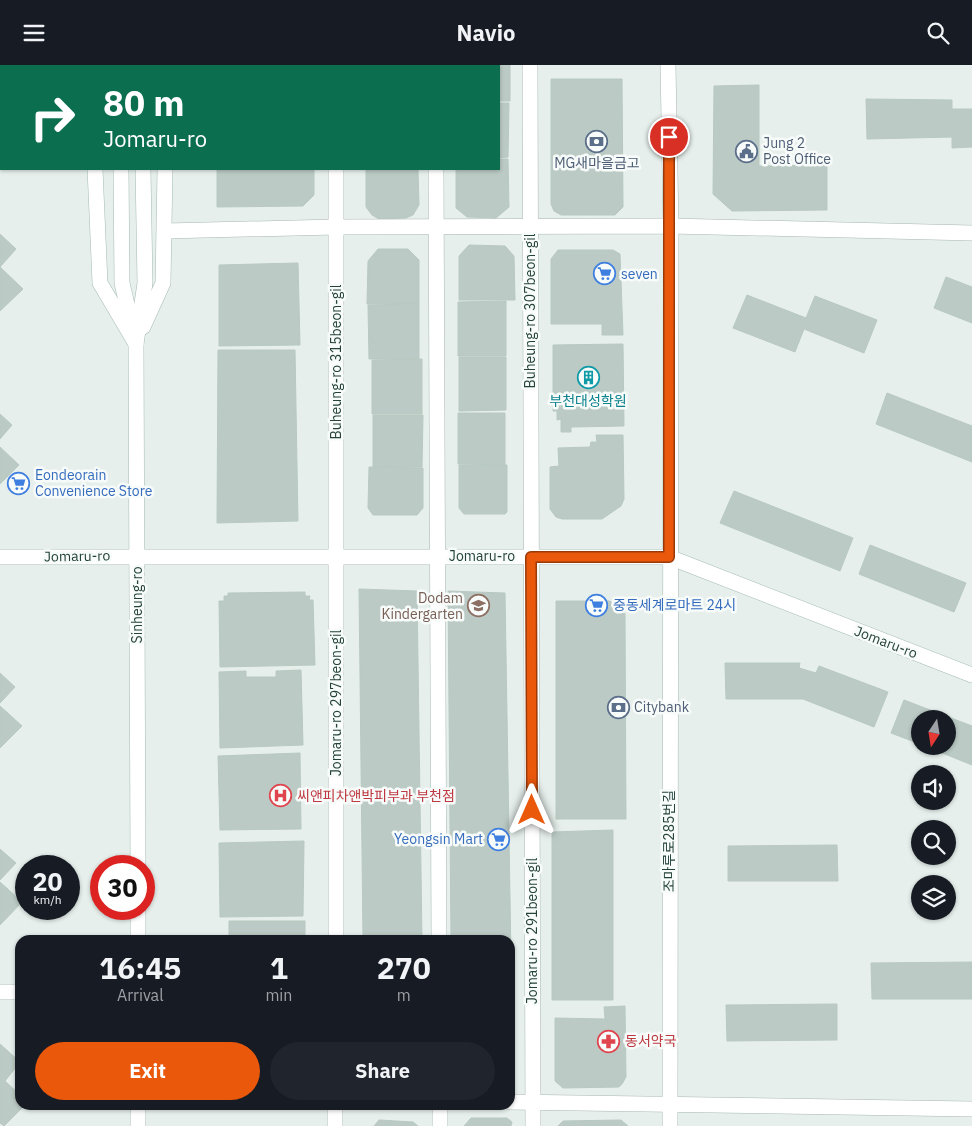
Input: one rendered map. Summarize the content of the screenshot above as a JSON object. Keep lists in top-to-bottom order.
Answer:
{
  "streets": {
    "street": [
      "Buheung-ro 307beon-gil",
      "Buheung-ro 315beon-gil",
      "Jomaru-ro",
      "Sinheung-ro",
      "Jomaru-ro 297beon-gil",
      "조마루로285번길",
      "Jomaru-ro 291beon-gil"
    ]
  },
  "crossings": [
    ["Buheung-ro 307beon-gil", "Jomaru-ro"],
    ["Buheung-ro 307beon-gil", "Jomaru-ro 291beon-gil"],
    ["Buheung-ro 315beon-gil", "Jomaru-ro"],
    ["Buheung-ro 315beon-gil", "Jomaru-ro 297beon-gil"],
    ["Jomaru-ro", "Sinheung-ro"],
    ["Jomaru-ro", "Jomaru-ro 297beon-gil"],
    ["Jomaru-ro", "조마루로285번길"],
    ["Jomaru-ro", "Jomaru-ro 291beon-gil"]
  ],
  "places": {
    "bank": ["MG새마을금고", "Citybank"],
    "public building": ["Jung 2 Post Office"],
    "supermarket": [
      "seven",
      "Eondeorain Convenience Store",
      "중동세계로마트 24시",
      "Yeongsin Mart"
    ],
    "building": ["부천대성학원"],
    "school or university": ["Dodam Kindergarten"],
    "hospital": ["씨앤피차앤박피부과 부천점"],
    "pharmacy": ["동서약국"]
  },
  "north": "bottom",
  "page": {
    "header": "Navio",
    "turn": ["80 m", "Jomaru-ro"],
    "speed": "20 km/h",
    "limit": "30",
    "eta": [
      "16:45",
      "Arrival",
      "1",
      "min",
      "270",
      "m"
    ],
    "buttons": ["Exit", "Share"]
  }
}
